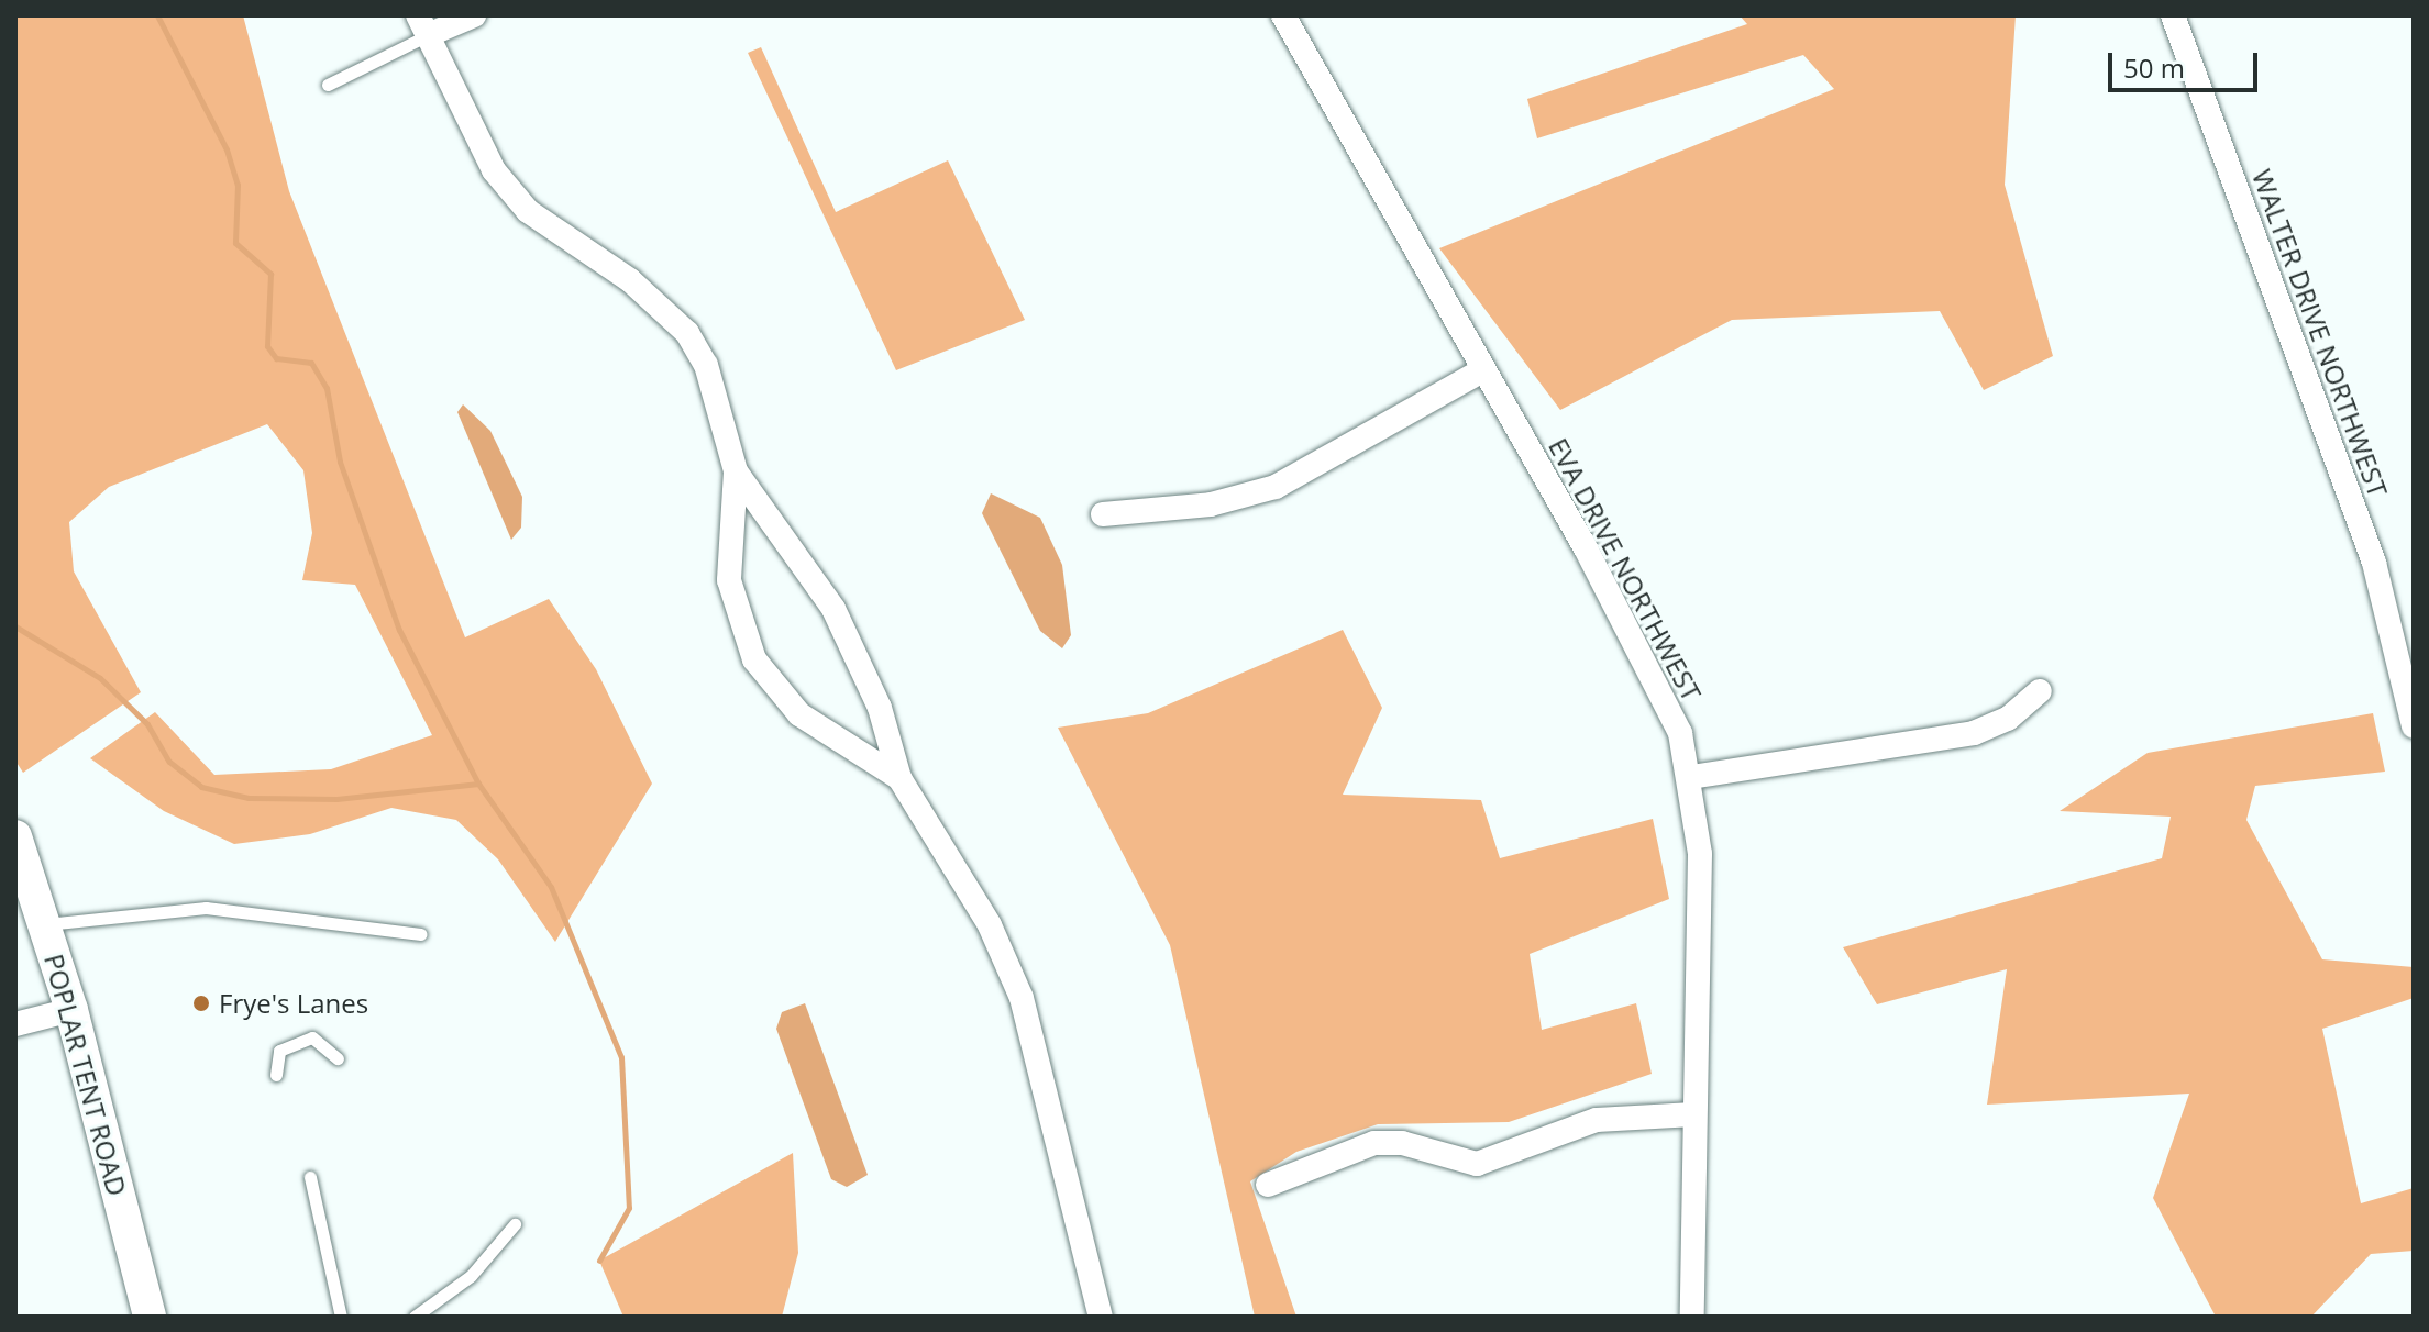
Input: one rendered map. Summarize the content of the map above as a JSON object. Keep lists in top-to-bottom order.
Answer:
{
  "streets": {
    "main road": ["POPLAR TENT ROAD"],
    "street": ["WALTER DRIVE NORTHWEST", "EVA DRIVE NORTHWEST"]
  },
  "places": ["Frye's Lanes"],
  "scale_bar": "50 m"
}
